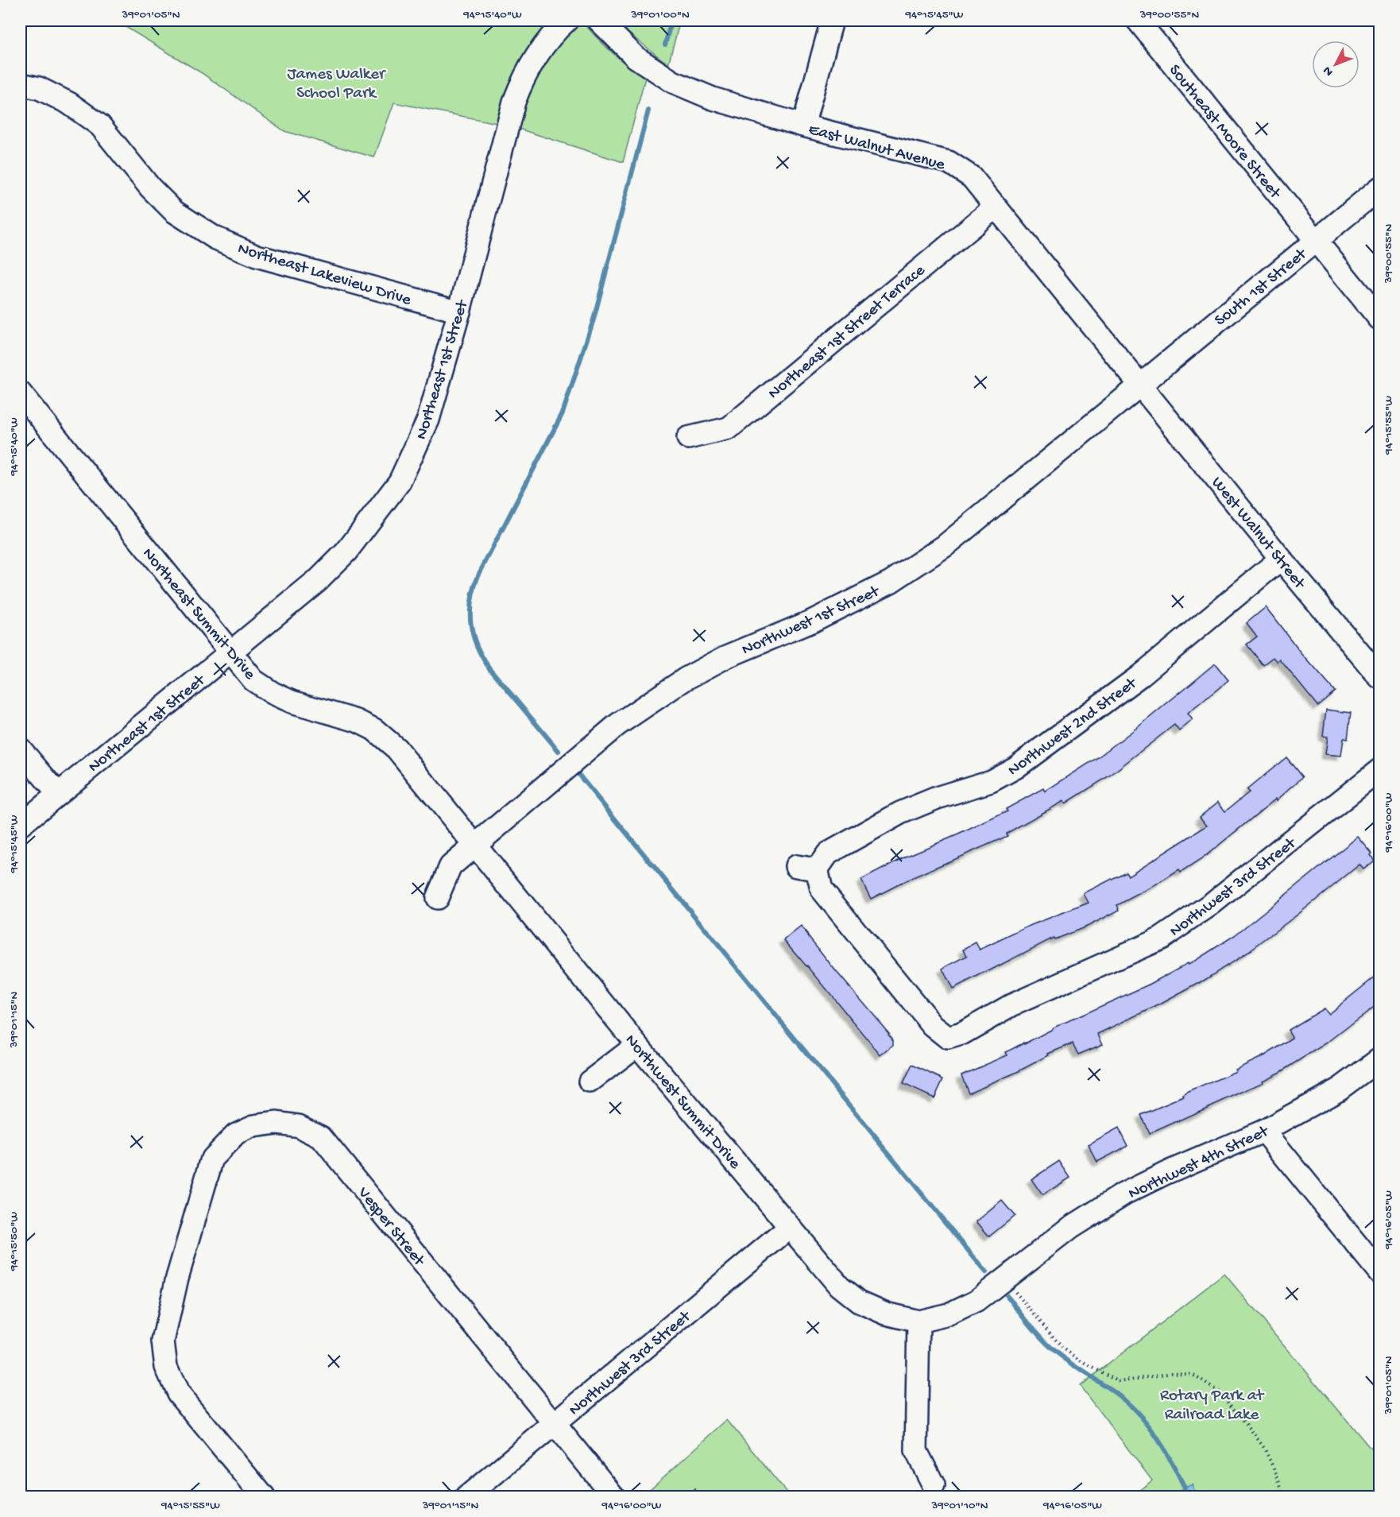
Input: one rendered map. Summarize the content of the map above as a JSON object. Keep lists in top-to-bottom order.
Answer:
{
  "streets": {
    "street": [
      "Southeast Moore Street",
      "East Walnut Avenue",
      "Northeast Lakeview Drive",
      "South 1st Street",
      "Northeast 1st Street Terrace",
      "Northeast 1st Street",
      "West Walnut Street",
      "Northeast Summit Drive",
      "Northwest 1st Street",
      "Northwest 2nd Street",
      "Northwest 3rd Street",
      "Northwest Summit Drive",
      "Northwest 4th Street",
      "Vesper Street"
    ]
  },
  "crossings": [
    ["Southeast Moore Street", "South 1st Street"],
    ["East Walnut Avenue", "South 1st Street"],
    ["East Walnut Avenue", "Northeast 1st Street Terrace"],
    ["East Walnut Avenue", "West Walnut Street"],
    ["East Walnut Avenue", "Northwest 1st Street"],
    ["Northeast Lakeview Drive", "Northeast 1st Street"],
    ["South 1st Street", "West Walnut Street"],
    ["South 1st Street", "Northwest 1st Street"],
    ["Northeast 1st Street", "Northeast Summit Drive"],
    ["West Walnut Street", "Northwest 1st Street"],
    ["West Walnut Street", "Northwest 2nd Street"],
    ["Northeast Summit Drive", "Northwest 1st Street"],
    ["Northeast Summit Drive", "Northwest Summit Drive"],
    ["Northwest 1st Street", "Northwest Summit Drive"],
    ["Northwest 2nd Street", "Northwest 3rd Street"],
    ["Northwest 3rd Street", "Northwest Summit Drive"],
    ["Northwest 3rd Street", "Vesper Street"],
    ["Northwest Summit Drive", "Northwest 4th Street"]
  ],
  "parks": ["James Walker School Park", "Rotary Park at Railroad Lake"],
  "north": "bottom left",
  "coordinates": [
    "39°01'05\"N",
    "94°15'40\"W",
    "39°01'00\"N",
    "94°15'45\"W",
    "39°00'55\"N",
    "94°15'55\"W",
    "94°16'00\"W",
    "39°01'15\"N",
    "94°16'05\"W",
    "94°15'50\"W",
    "39°01'10\"N"
  ]
}
